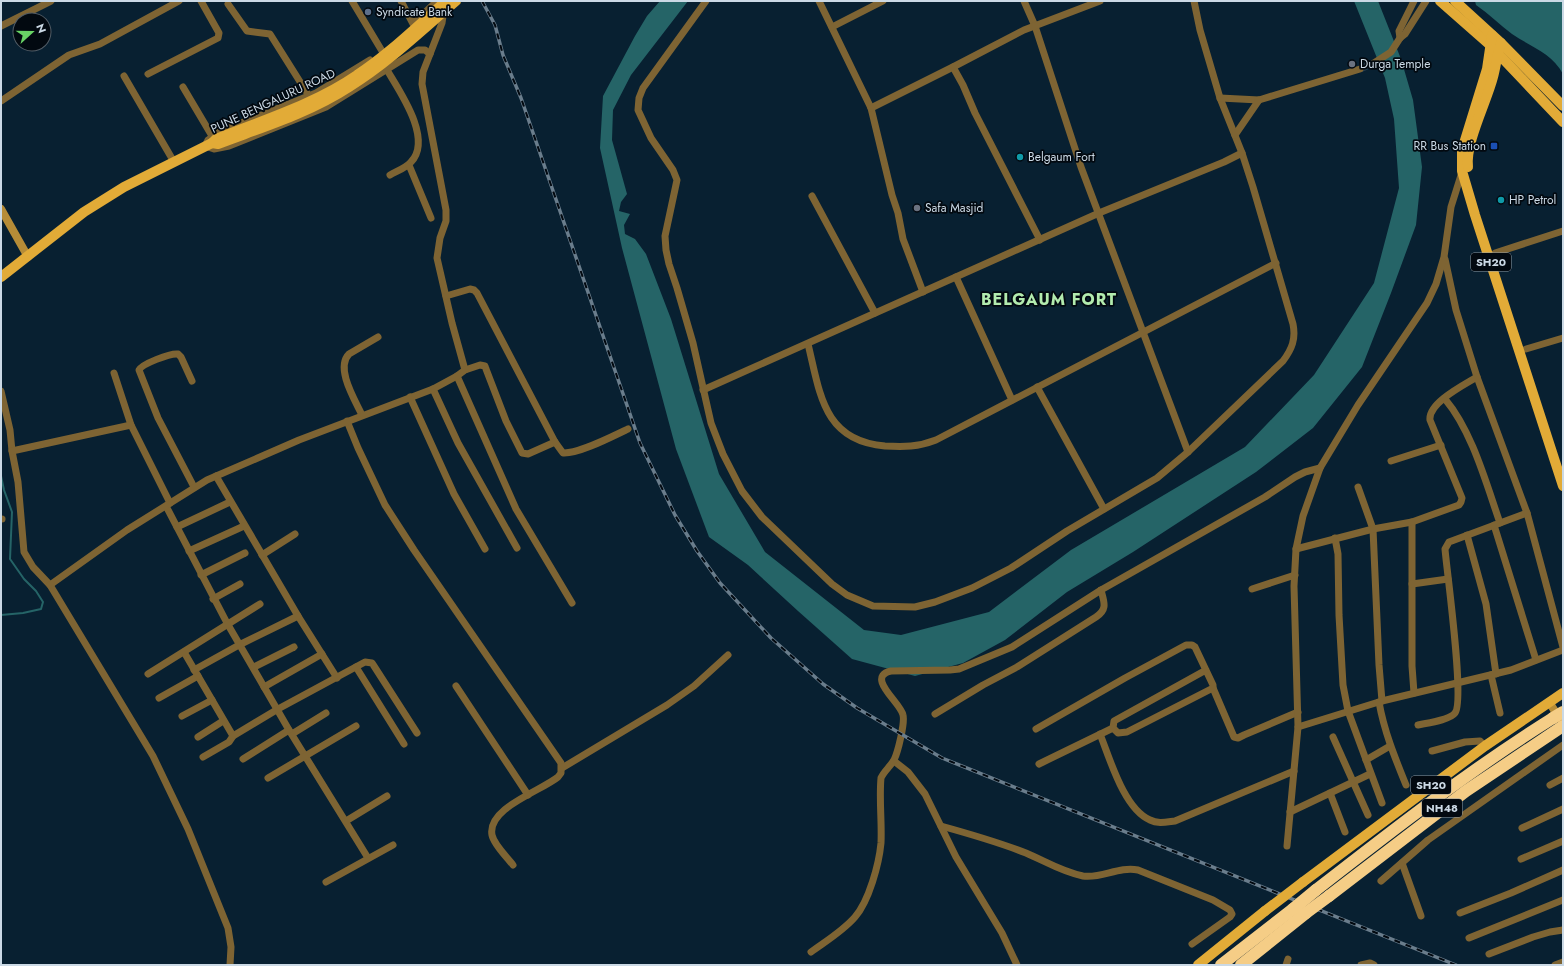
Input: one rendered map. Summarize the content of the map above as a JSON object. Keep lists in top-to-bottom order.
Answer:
{
  "streets": {
    "highway": ["NH48"],
    "main road": ["PUNE BENGALURU ROAD", "SH20"]
  },
  "districts": ["BELGAUM FORT"],
  "places": {
    "other": [
      "Syndicate Bank",
      "Durga Temple",
      "Belgaum Fort",
      "HP Petrol",
      "Safa Masjid"
    ],
    "transit": ["RR Bus Station"]
  },
  "north": "right"
}
